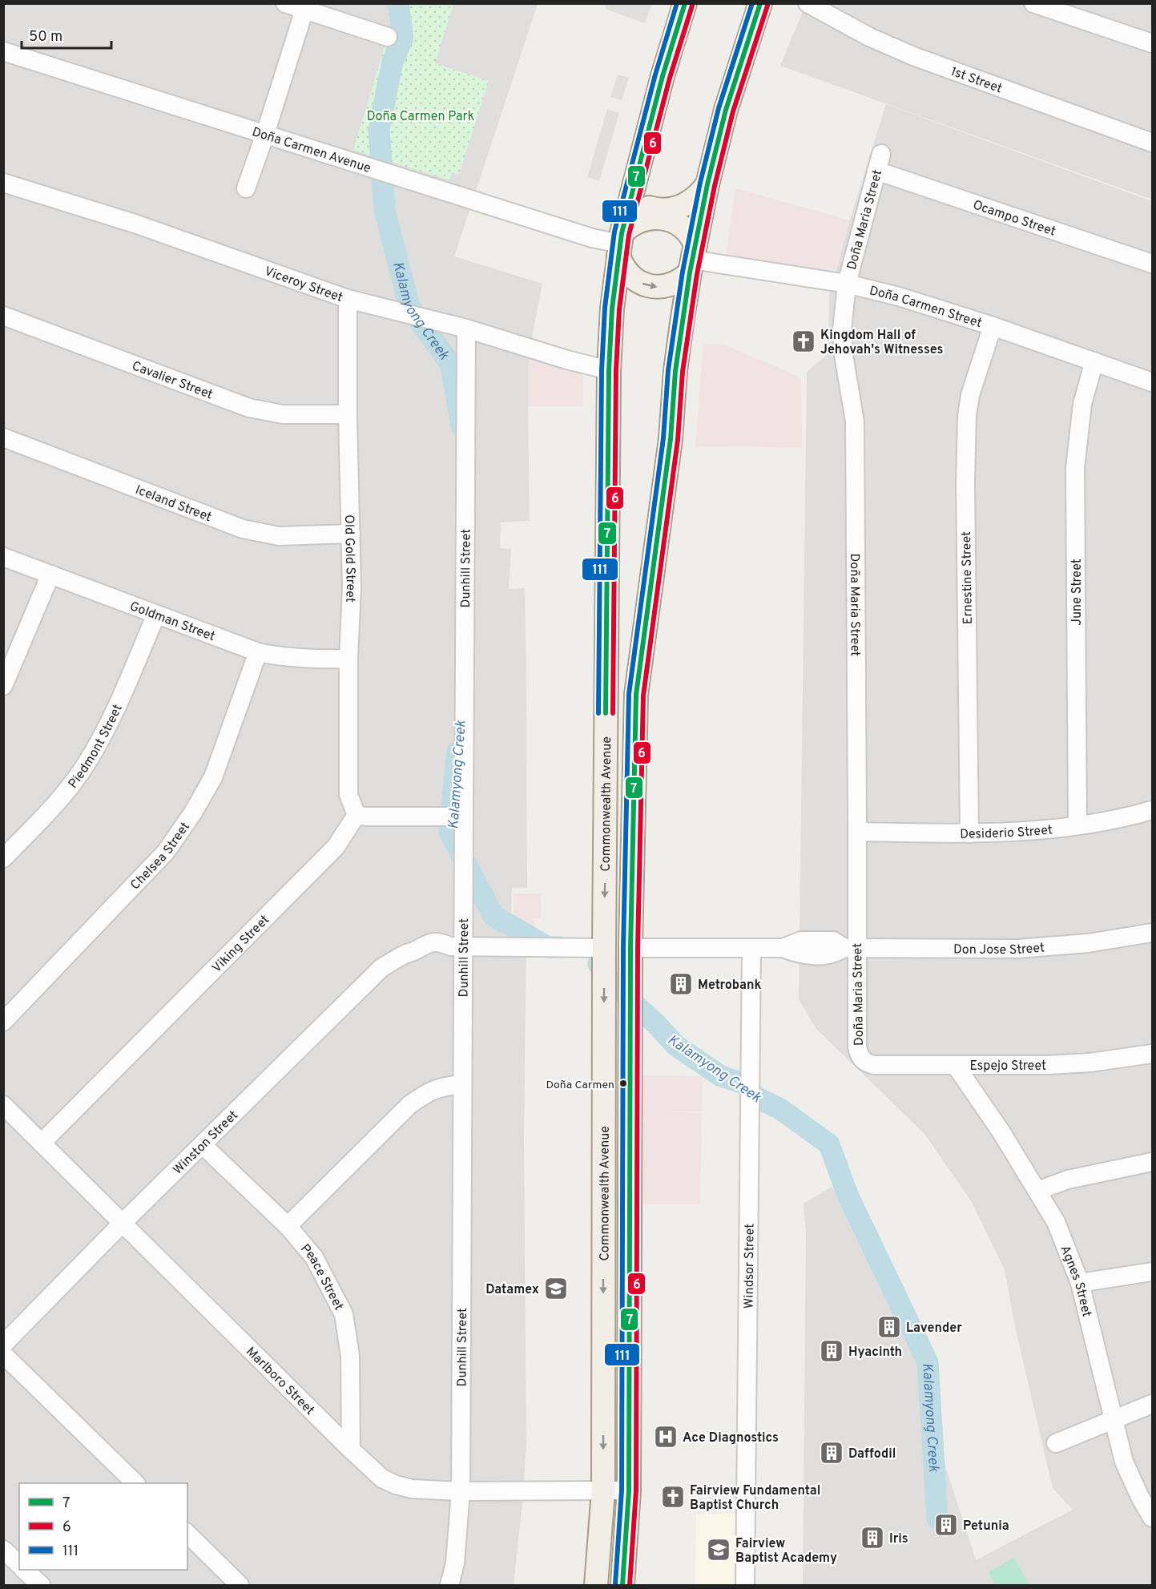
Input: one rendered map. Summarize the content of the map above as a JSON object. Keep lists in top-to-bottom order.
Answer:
{
  "streets": {
    "main road": ["Commonwealth Avenue"],
    "street": [
      "1st Street",
      "Doña Carmen Avenue",
      "Ocampo Street",
      "Doña Maria Street",
      "Viceroy Street",
      "Doña Carmen Street",
      "Cavalier Street",
      "Iceland Street",
      "Old Gold Street",
      "Dunhill Street",
      "Ernestine Street",
      "June Street",
      "Goldman Street",
      "Piedmont Street",
      "Desiderio Street",
      "Chelsea Street",
      "Viking Street",
      "Don Jose Street",
      "Espejo Street",
      "Winston Street",
      "Windsor Street",
      "Peace Street",
      "Agnes Street",
      "Marlboro Street"
    ]
  },
  "crossings": [
    ["Doña Carmen Avenue", "Doña Carmen Street"],
    ["Doña Carmen Avenue", "Commonwealth Avenue"],
    ["Ocampo Street", "Doña Maria Street"],
    ["Doña Maria Street", "Doña Carmen Street"],
    ["Doña Maria Street", "Desiderio Street"],
    ["Doña Maria Street", "Don Jose Street"],
    ["Doña Maria Street", "Espejo Street"],
    ["Viceroy Street", "Old Gold Street"],
    ["Viceroy Street", "Dunhill Street"],
    ["Viceroy Street", "Commonwealth Avenue"],
    ["Doña Carmen Street", "Ernestine Street"],
    ["Doña Carmen Street", "June Street"],
    ["Doña Carmen Street", "Commonwealth Avenue"],
    ["Cavalier Street", "Old Gold Street"],
    ["Iceland Street", "Old Gold Street"],
    ["Old Gold Street", "Goldman Street"],
    ["Old Gold Street", "Viking Street"],
    ["Dunhill Street", "Winston Street"],
    ["Dunhill Street", "Marlboro Street"],
    ["Ernestine Street", "Desiderio Street"],
    ["June Street", "Desiderio Street"],
    ["Goldman Street", "Piedmont Street"],
    ["Goldman Street", "Chelsea Street"],
    ["Commonwealth Avenue", "Don Jose Street"],
    ["Commonwealth Avenue", "Winston Street"],
    ["Commonwealth Avenue", "Marlboro Street"],
    ["Viking Street", "Marlboro Street"],
    ["Don Jose Street", "Windsor Street"],
    ["Espejo Street", "Agnes Street"],
    ["Winston Street", "Peace Street"],
    ["Winston Street", "Marlboro Street"],
    ["Peace Street", "Marlboro Street"]
  ],
  "water": ["Kalamyong Creek"],
  "parks": ["Doña Carmen Park"],
  "places": {
    "church": ["Kingdom Hall of Jehovah's Witnesses", "Fairview Fundamental Baptist Church"],
    "building": [
      "Metrobank",
      "Lavender",
      "Hyacinth",
      "Daffodil",
      "Petunia",
      "Iris"
    ],
    "other": ["Doña Carmen"],
    "school or university": ["Datamex", "Fairview Baptist Academy"],
    "hospital": ["Ace Diagnostics"]
  },
  "lines": ["transit line 7", "transit line 111", "transit line 6"],
  "legend": ["7", "6", "111"],
  "scale_bar": "50 m"
}
